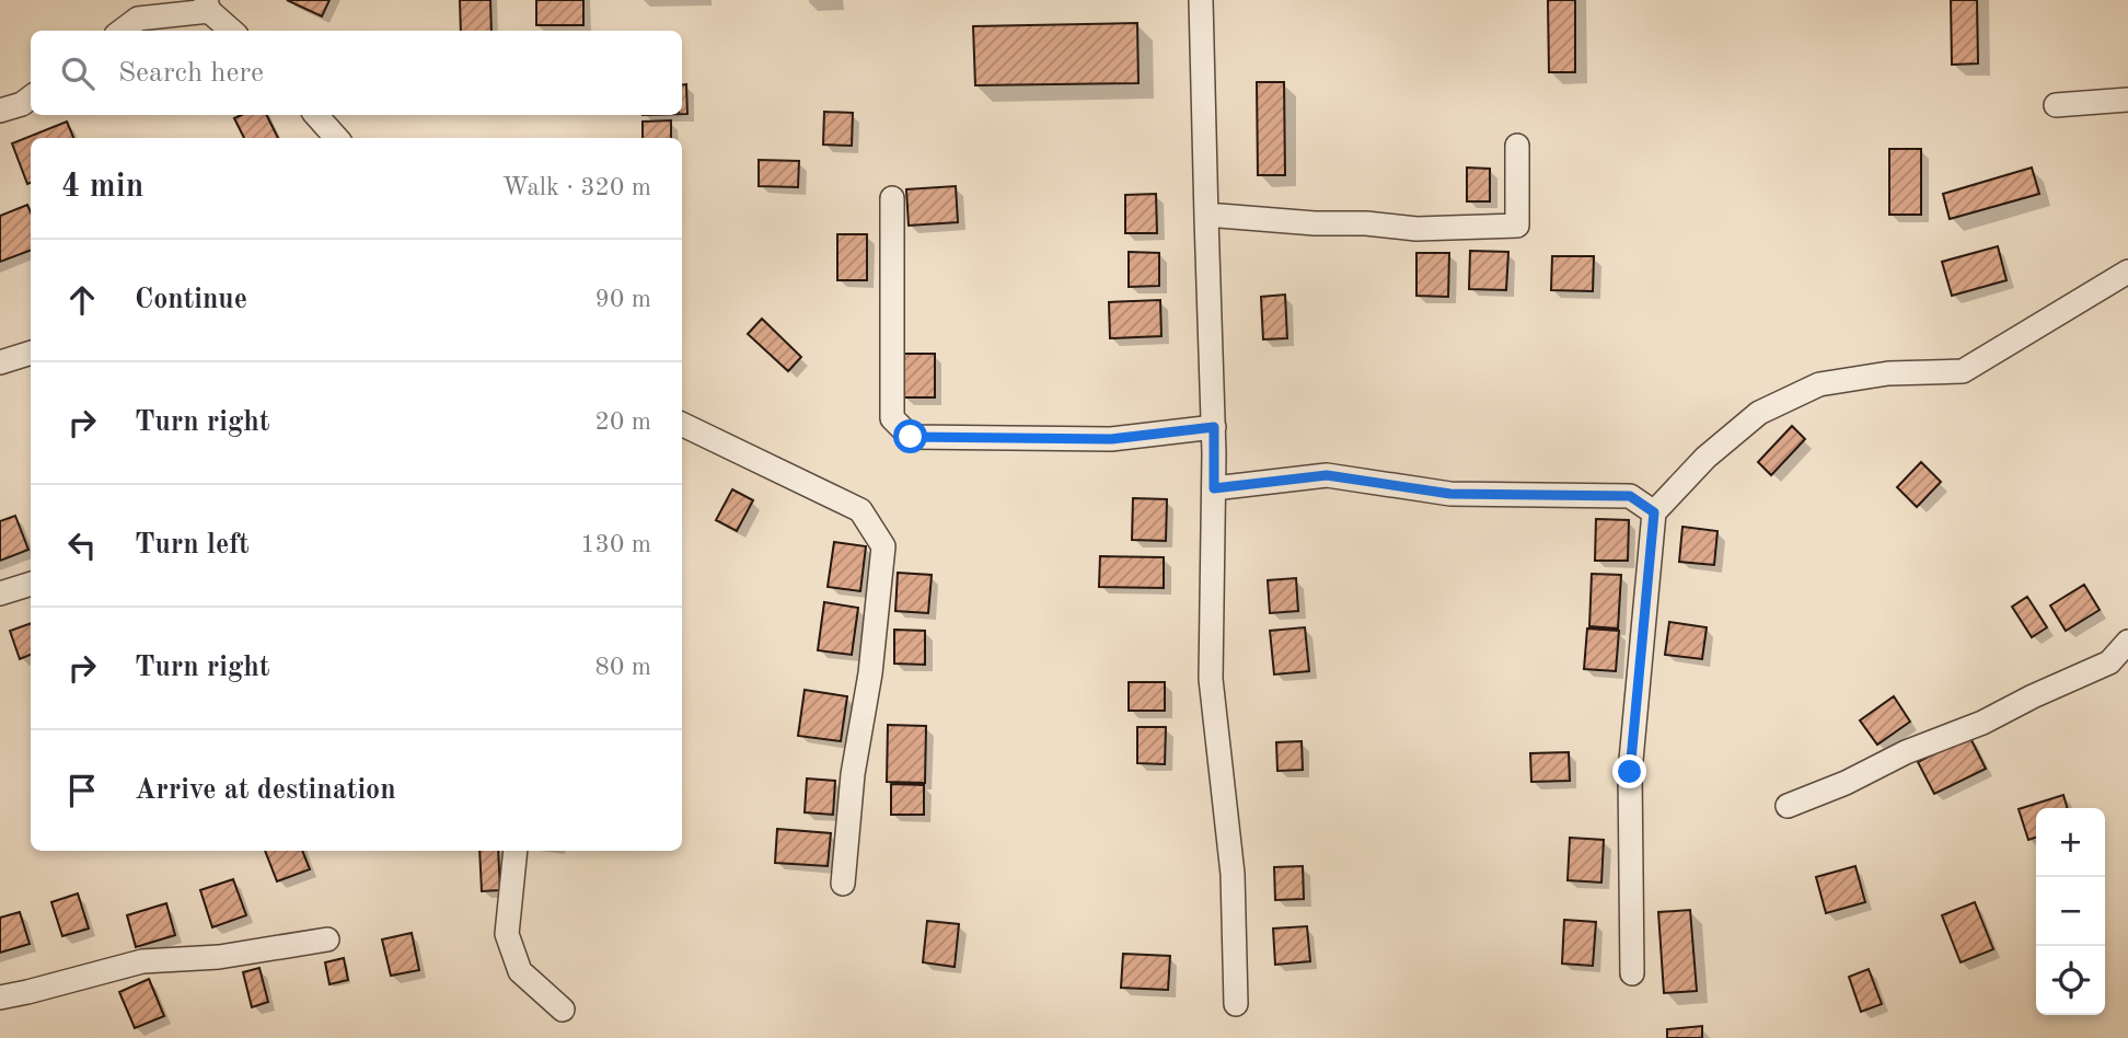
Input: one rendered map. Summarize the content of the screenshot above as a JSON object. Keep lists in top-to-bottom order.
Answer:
{
  "page": {
    "search": "Search here",
    "heading": ["4 min", "Walk · 320 m"],
    "list": [
      ["Continue", "90 m"],
      ["Turn right", "20 m"],
      ["Turn left", "130 m"],
      ["Turn right", "80 m"],
      "Arrive at destination"
    ],
    "map_buttons": ["+", "−"]
  }
}
